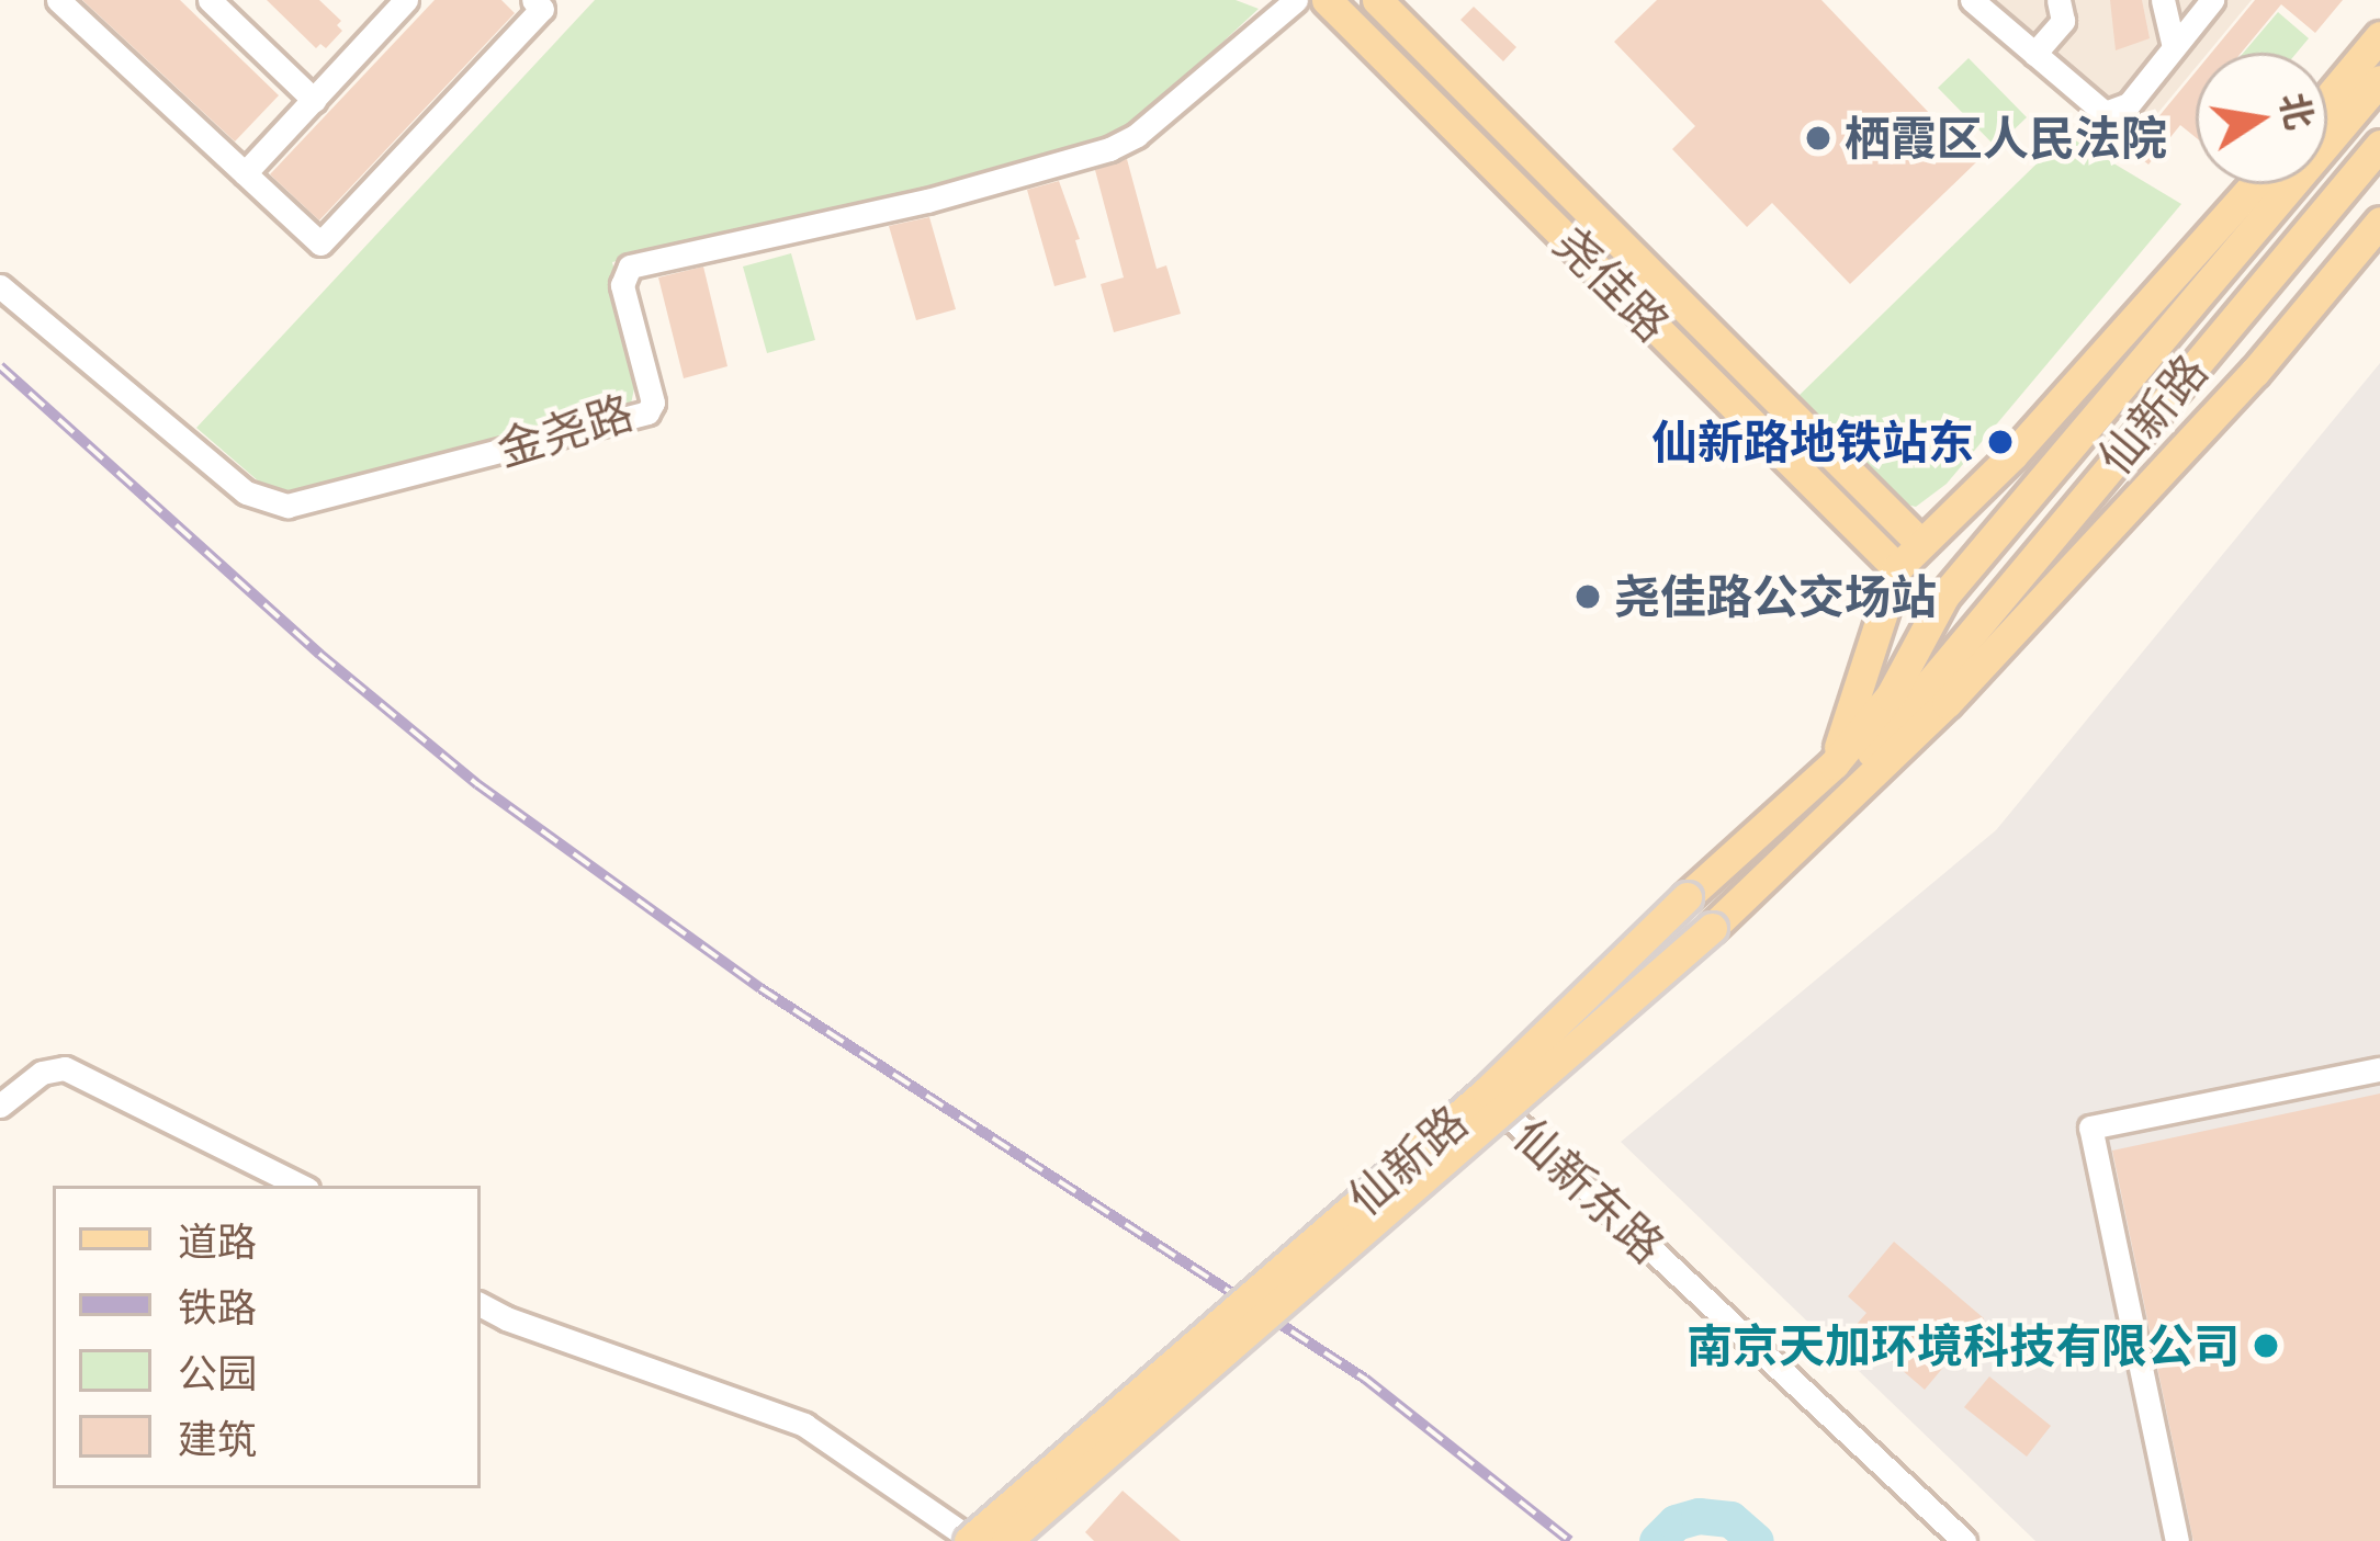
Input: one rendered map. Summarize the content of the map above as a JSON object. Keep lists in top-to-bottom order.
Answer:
{
  "streets": {
    "main road": ["尧佳路", "仙新路"],
    "street": ["金尧路", "仙新东路"]
  },
  "crossings": [
    ["尧佳路", "仙新路"],
    ["仙新路", "仙新东路"]
  ],
  "places": [
    "栖霞区人民法院",
    "仙新路地铁站东",
    "尧佳路公交场站",
    "南京天加环境科技有限公司"
  ],
  "legend": [
    "道路",
    "铁路",
    "公园",
    "建筑"
  ],
  "north": "right"
}
